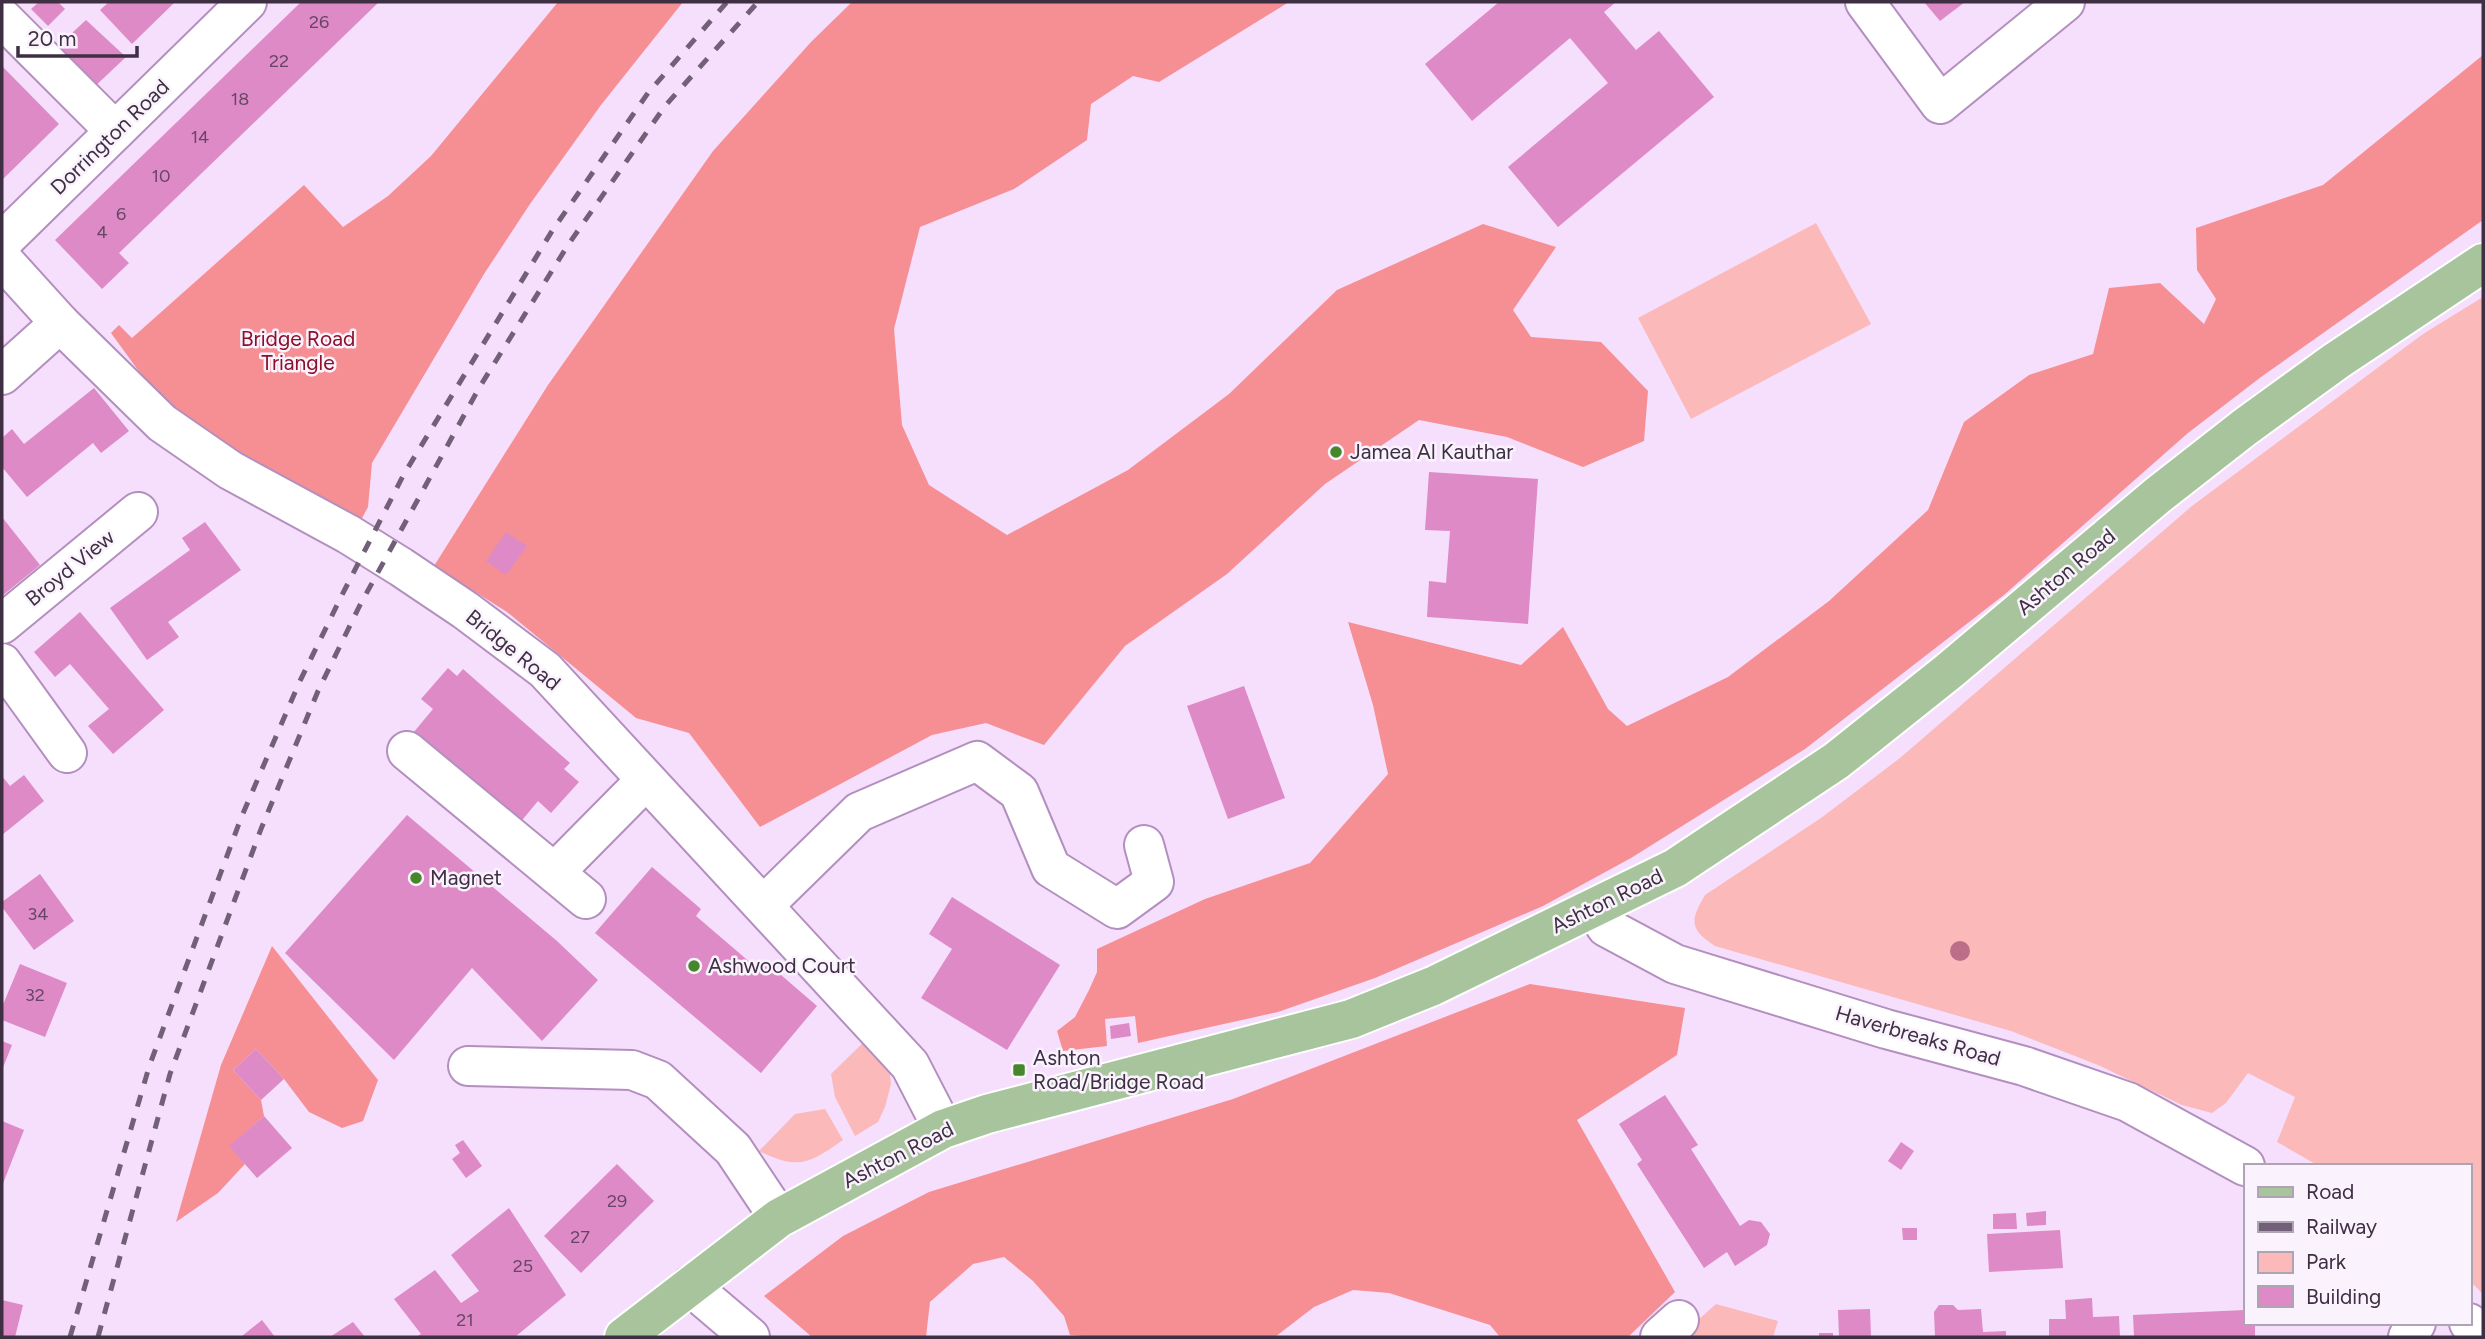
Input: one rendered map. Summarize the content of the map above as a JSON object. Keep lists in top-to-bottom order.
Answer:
{
  "streets": {
    "main road": ["Ashton Road"],
    "street": [
      "Dorrington Road",
      "Broyd View",
      "Bridge Road",
      "Haverbreaks Road"
    ]
  },
  "crossings": [
    ["Ashton Road", "Bridge Road"],
    ["Ashton Road", "Haverbreaks Road"]
  ],
  "parks": ["Bridge Road Triangle"],
  "places": {
    "other": ["Jamea Al Kauthar", "Magnet", "Ashwood Court"],
    "transit": ["Ashton Road/Bridge Road"]
  },
  "house_numbers": [
    "26",
    "22",
    "18",
    "14",
    "10",
    "6",
    "4",
    "34",
    "32",
    "29",
    "27",
    "25",
    "21"
  ],
  "legend": [
    "Road",
    "Railway",
    "Park",
    "Building"
  ],
  "scale_bar": "20 m"
}
